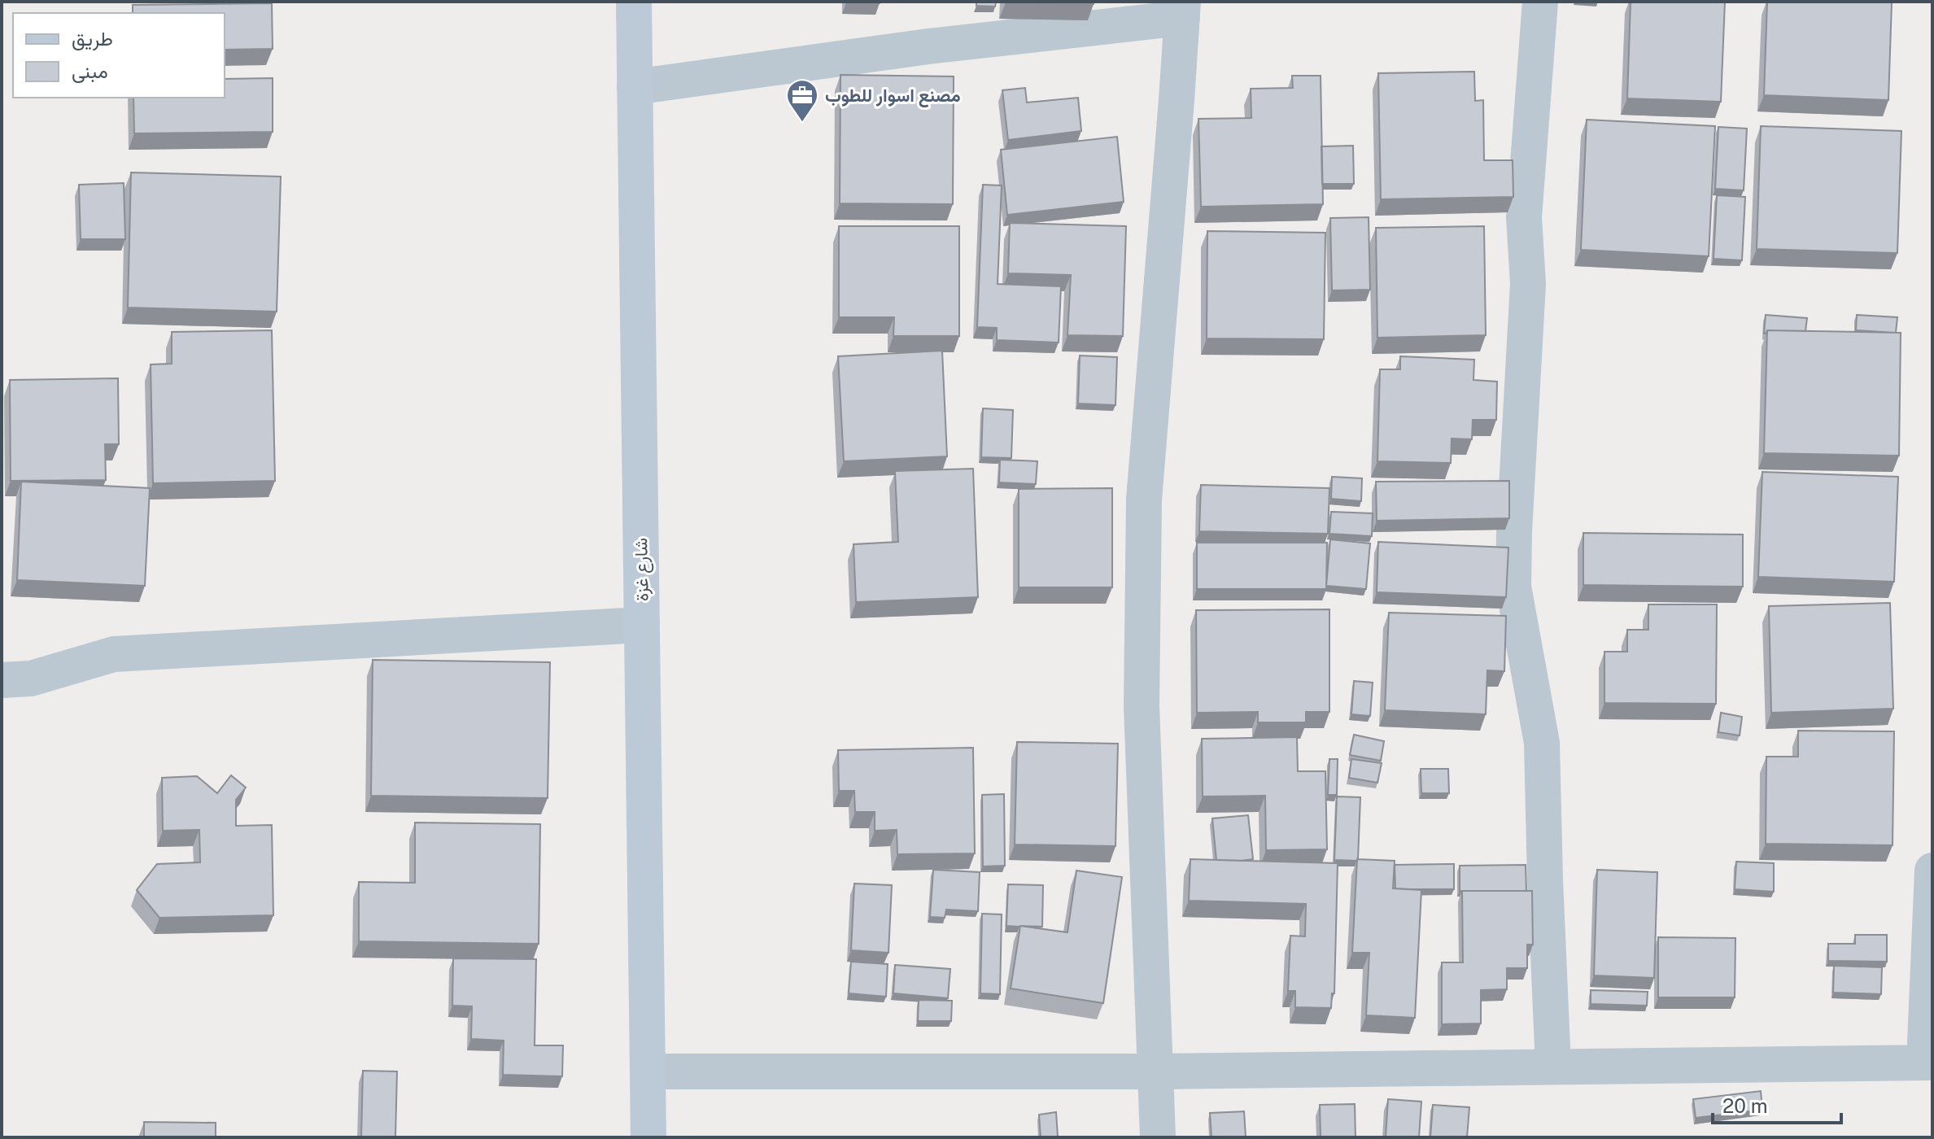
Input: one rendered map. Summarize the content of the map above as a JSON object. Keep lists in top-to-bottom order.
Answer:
{
  "streets": {
    "main road": ["شارع غزة"]
  },
  "places": {
    "office": ["مصنع اسوار للطوب"]
  },
  "legend": ["طريق", "مبنى"],
  "scale_bar": "20 m"
}
